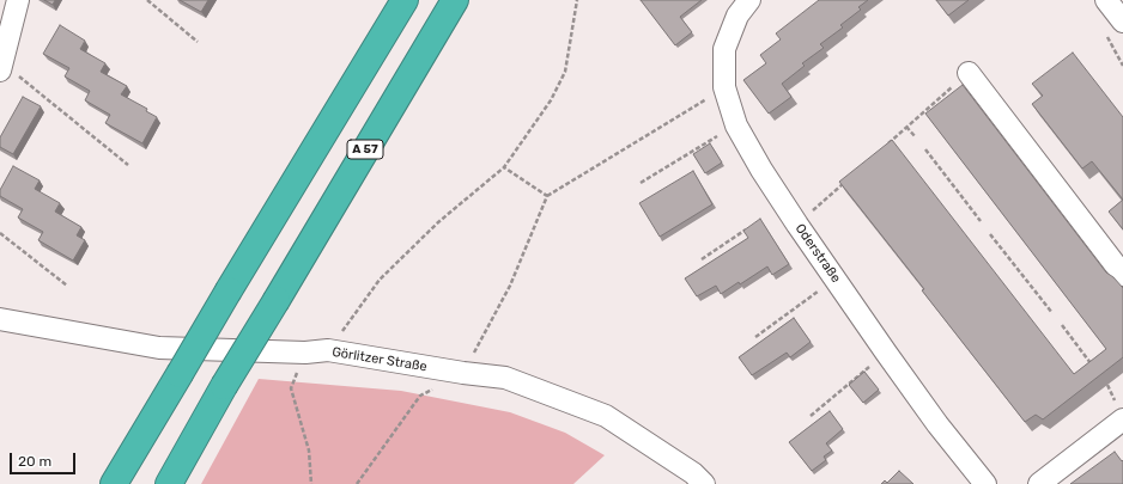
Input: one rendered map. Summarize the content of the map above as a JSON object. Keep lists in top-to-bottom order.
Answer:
{
  "streets": {
    "highway": ["A 57"],
    "street": ["Oderstraße", "Görlitzer Straße"]
  },
  "scale_bar": "20 m"
}
